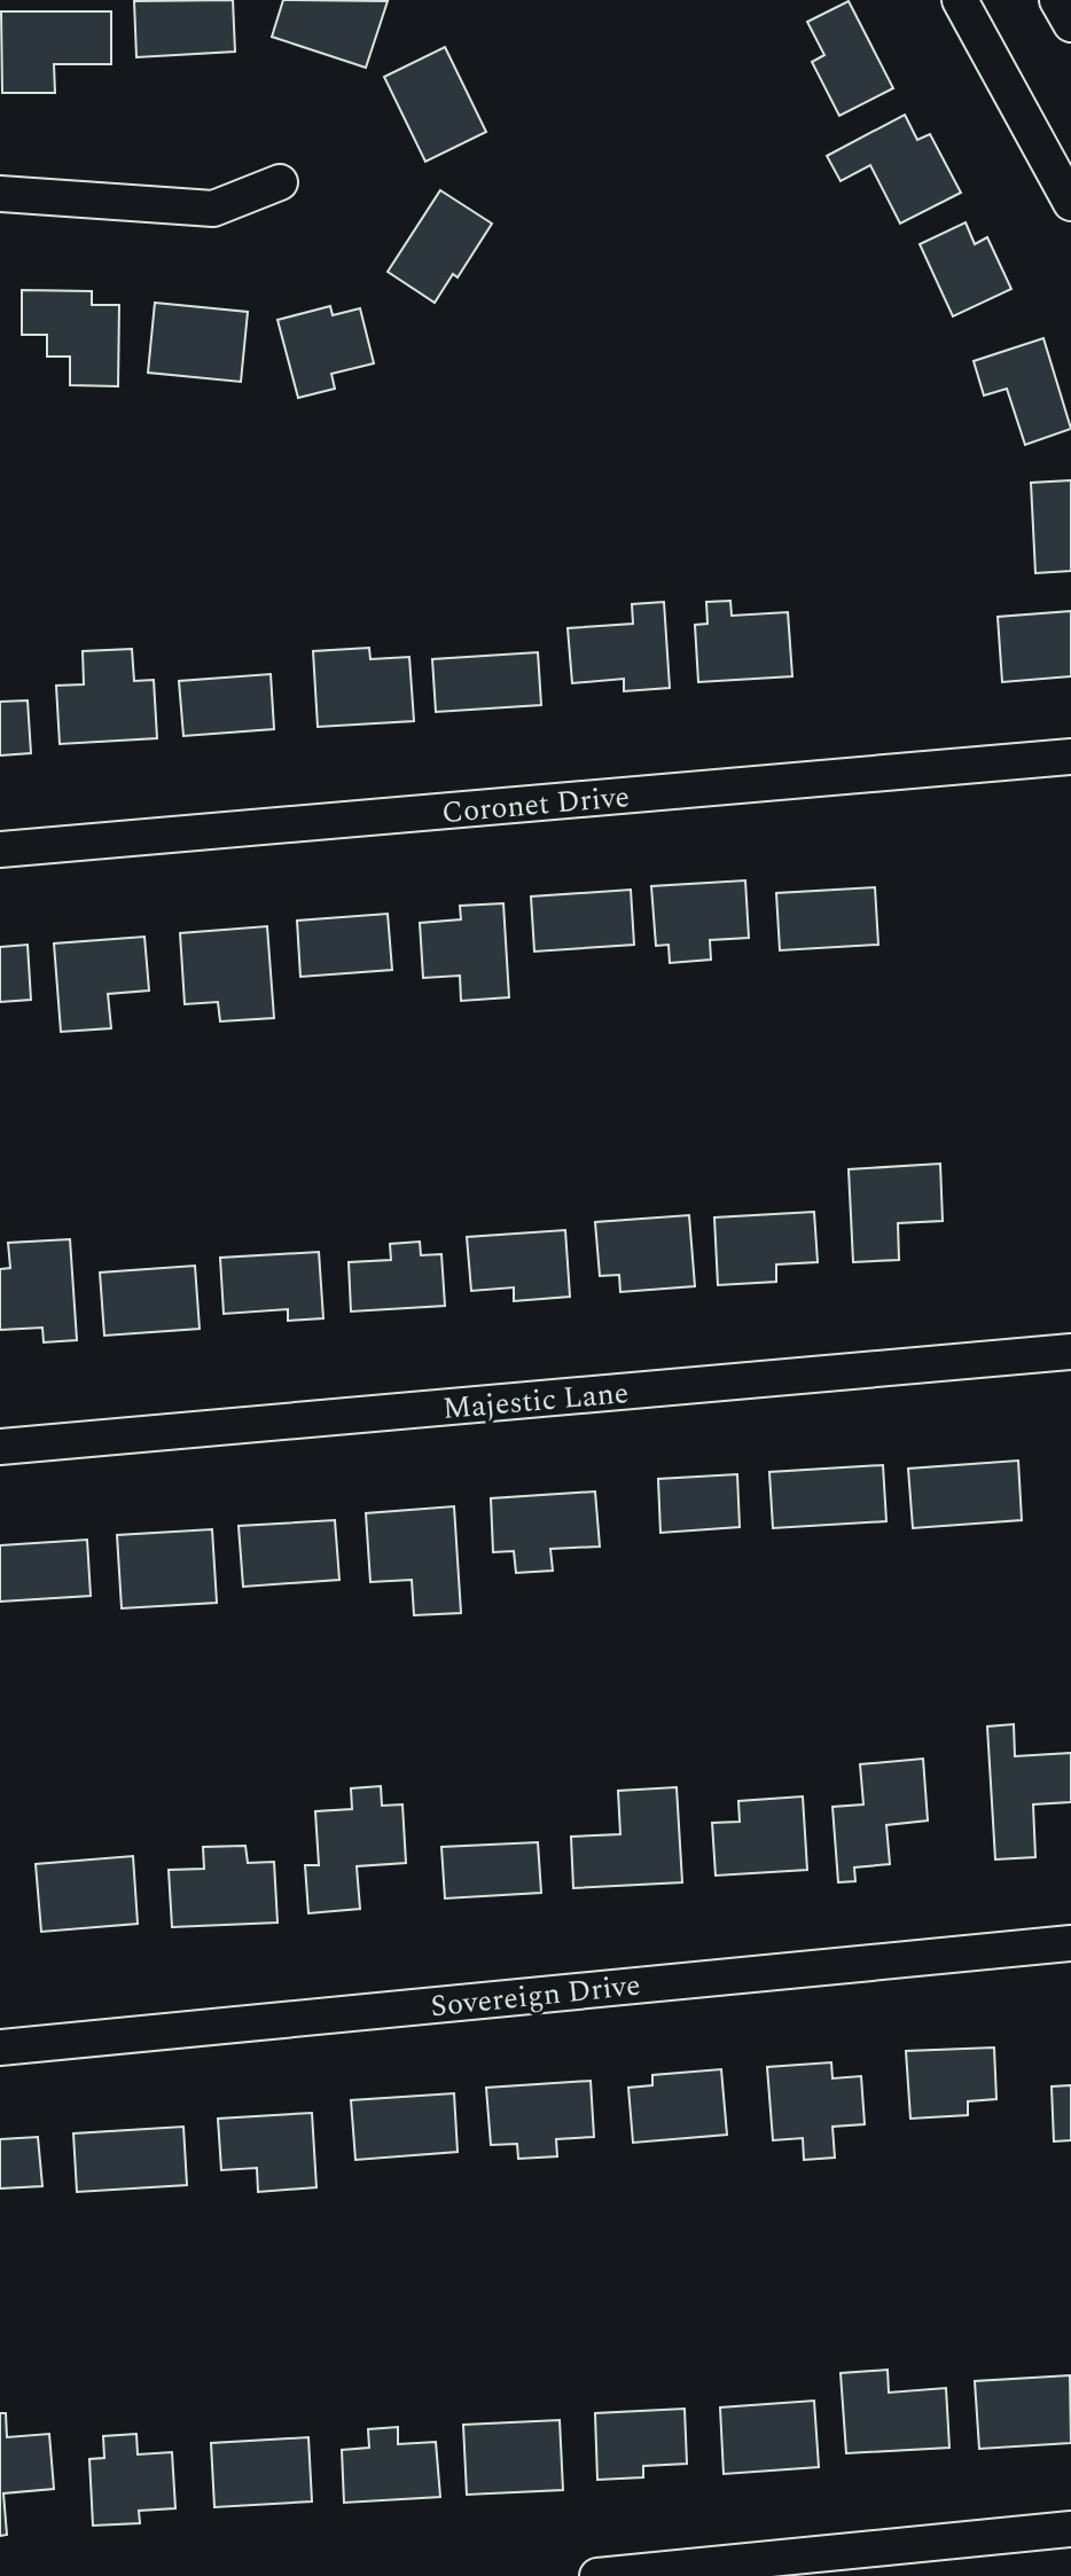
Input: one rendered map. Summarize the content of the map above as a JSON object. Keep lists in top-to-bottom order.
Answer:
{
  "streets": {
    "street": ["Coronet Drive", "Majestic Lane", "Sovereign Drive"]
  }
}
